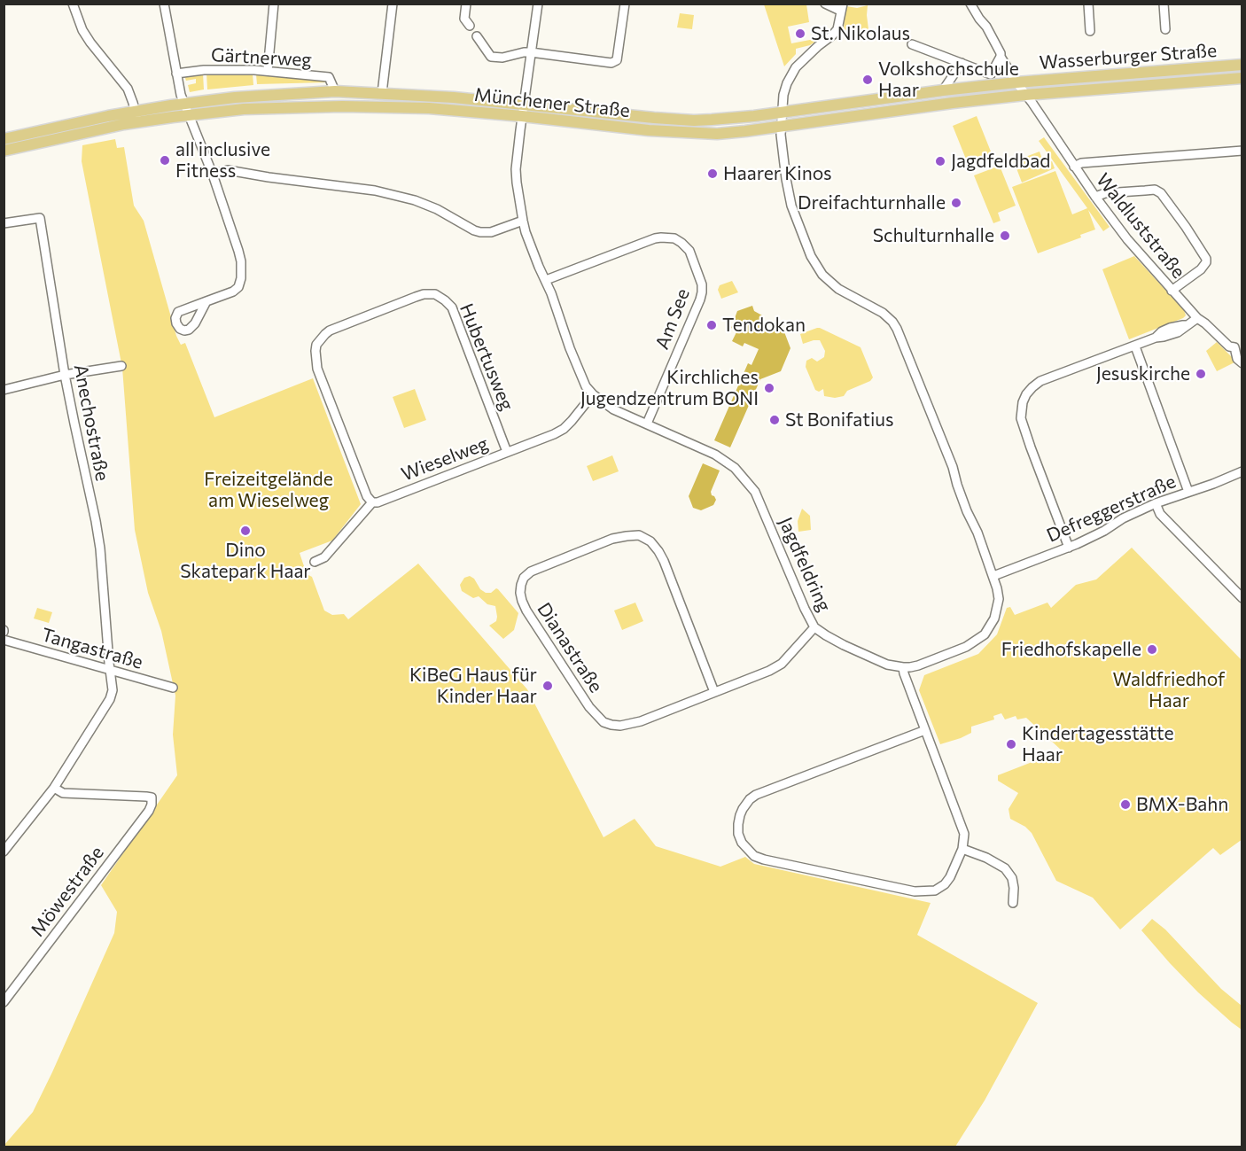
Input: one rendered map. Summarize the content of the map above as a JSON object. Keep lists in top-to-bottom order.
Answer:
{
  "streets": {
    "main road": ["Wasserburger Straße", "Münchener Straße"],
    "street": [
      "Gärtnerweg",
      "Waldluststraße",
      "Am See",
      "Hubertusweg",
      "Anechostraße",
      "Wieselweg",
      "Defreggerstraße",
      "Jagdfeldring",
      "Dianastraße",
      "Tangastraße",
      "Möwestraße"
    ]
  },
  "crossings": [
    ["Wasserburger Straße", "Münchener Straße"],
    ["Wasserburger Straße", "Waldluststraße"],
    ["Gärtnerweg", "Münchener Straße"],
    ["Münchener Straße", "Waldluststraße"],
    ["Münchener Straße", "Jagdfeldring"],
    ["Am See", "Jagdfeldring"],
    ["Hubertusweg", "Wieselweg"],
    ["Anechostraße", "Tangastraße"],
    ["Anechostraße", "Möwestraße"],
    ["Wieselweg", "Jagdfeldring"],
    ["Defreggerstraße", "Jagdfeldring"],
    ["Jagdfeldring", "Dianastraße"]
  ],
  "parks": ["Freizeitgelände am Wieselweg", "Waldfriedhof Haar"],
  "places": [
    "St. Nikolaus",
    "Volkshochschule Haar",
    "all inclusive Fitness",
    "Jagdfeldbad",
    "Haarer Kinos",
    "Dreifachturnhalle",
    "Schulturnhalle",
    "Tendokan",
    "Jesuskirche",
    "Kirchliches Jugendzentrum BONI",
    "St Bonifatius",
    "Dino Skatepark Haar",
    "Friedhofskapelle",
    "KiBeG Haus für Kinder Haar",
    "Kindertagesstätte Haar",
    "BMX-Bahn"
  ]
}
